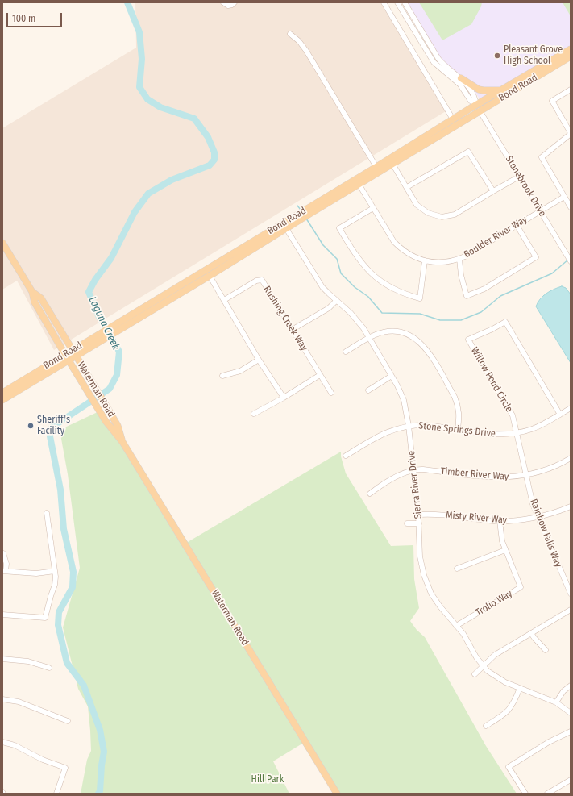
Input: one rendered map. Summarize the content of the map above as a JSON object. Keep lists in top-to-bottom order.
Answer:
{
  "streets": {
    "main road": ["Bond Road", "Waterman Road"],
    "street": [
      "Stonebrook Drive",
      "Boulder River Way",
      "Rushing Creek Way",
      "Willow Pond Circle",
      "Stone Springs Drive",
      "Timber River Way",
      "Sierra River Drive",
      "Misty River Way",
      "Rainbow Falls Way",
      "Trolio Way"
    ]
  },
  "crossings": [
    ["Bond Road", "Stonebrook Drive"],
    ["Bond Road", "Boulder River Way"],
    ["Bond Road", "Waterman Road"],
    ["Bond Road", "Sierra River Drive"],
    ["Stonebrook Drive", "Boulder River Way"],
    ["Willow Pond Circle", "Stone Springs Drive"],
    ["Willow Pond Circle", "Rainbow Falls Way"],
    ["Stone Springs Drive", "Sierra River Drive"],
    ["Stone Springs Drive", "Rainbow Falls Way"],
    ["Timber River Way", "Sierra River Drive"],
    ["Timber River Way", "Rainbow Falls Way"],
    ["Sierra River Drive", "Misty River Way"],
    ["Sierra River Drive", "Trolio Way"],
    ["Misty River Way", "Rainbow Falls Way"],
    ["Misty River Way", "Trolio Way"]
  ],
  "water": ["Laguna Creek"],
  "parks": ["Hill Park"],
  "places": ["Pleasant Grove High School", "Sheriff's Facility"],
  "scale_bar": "100 m"
}
